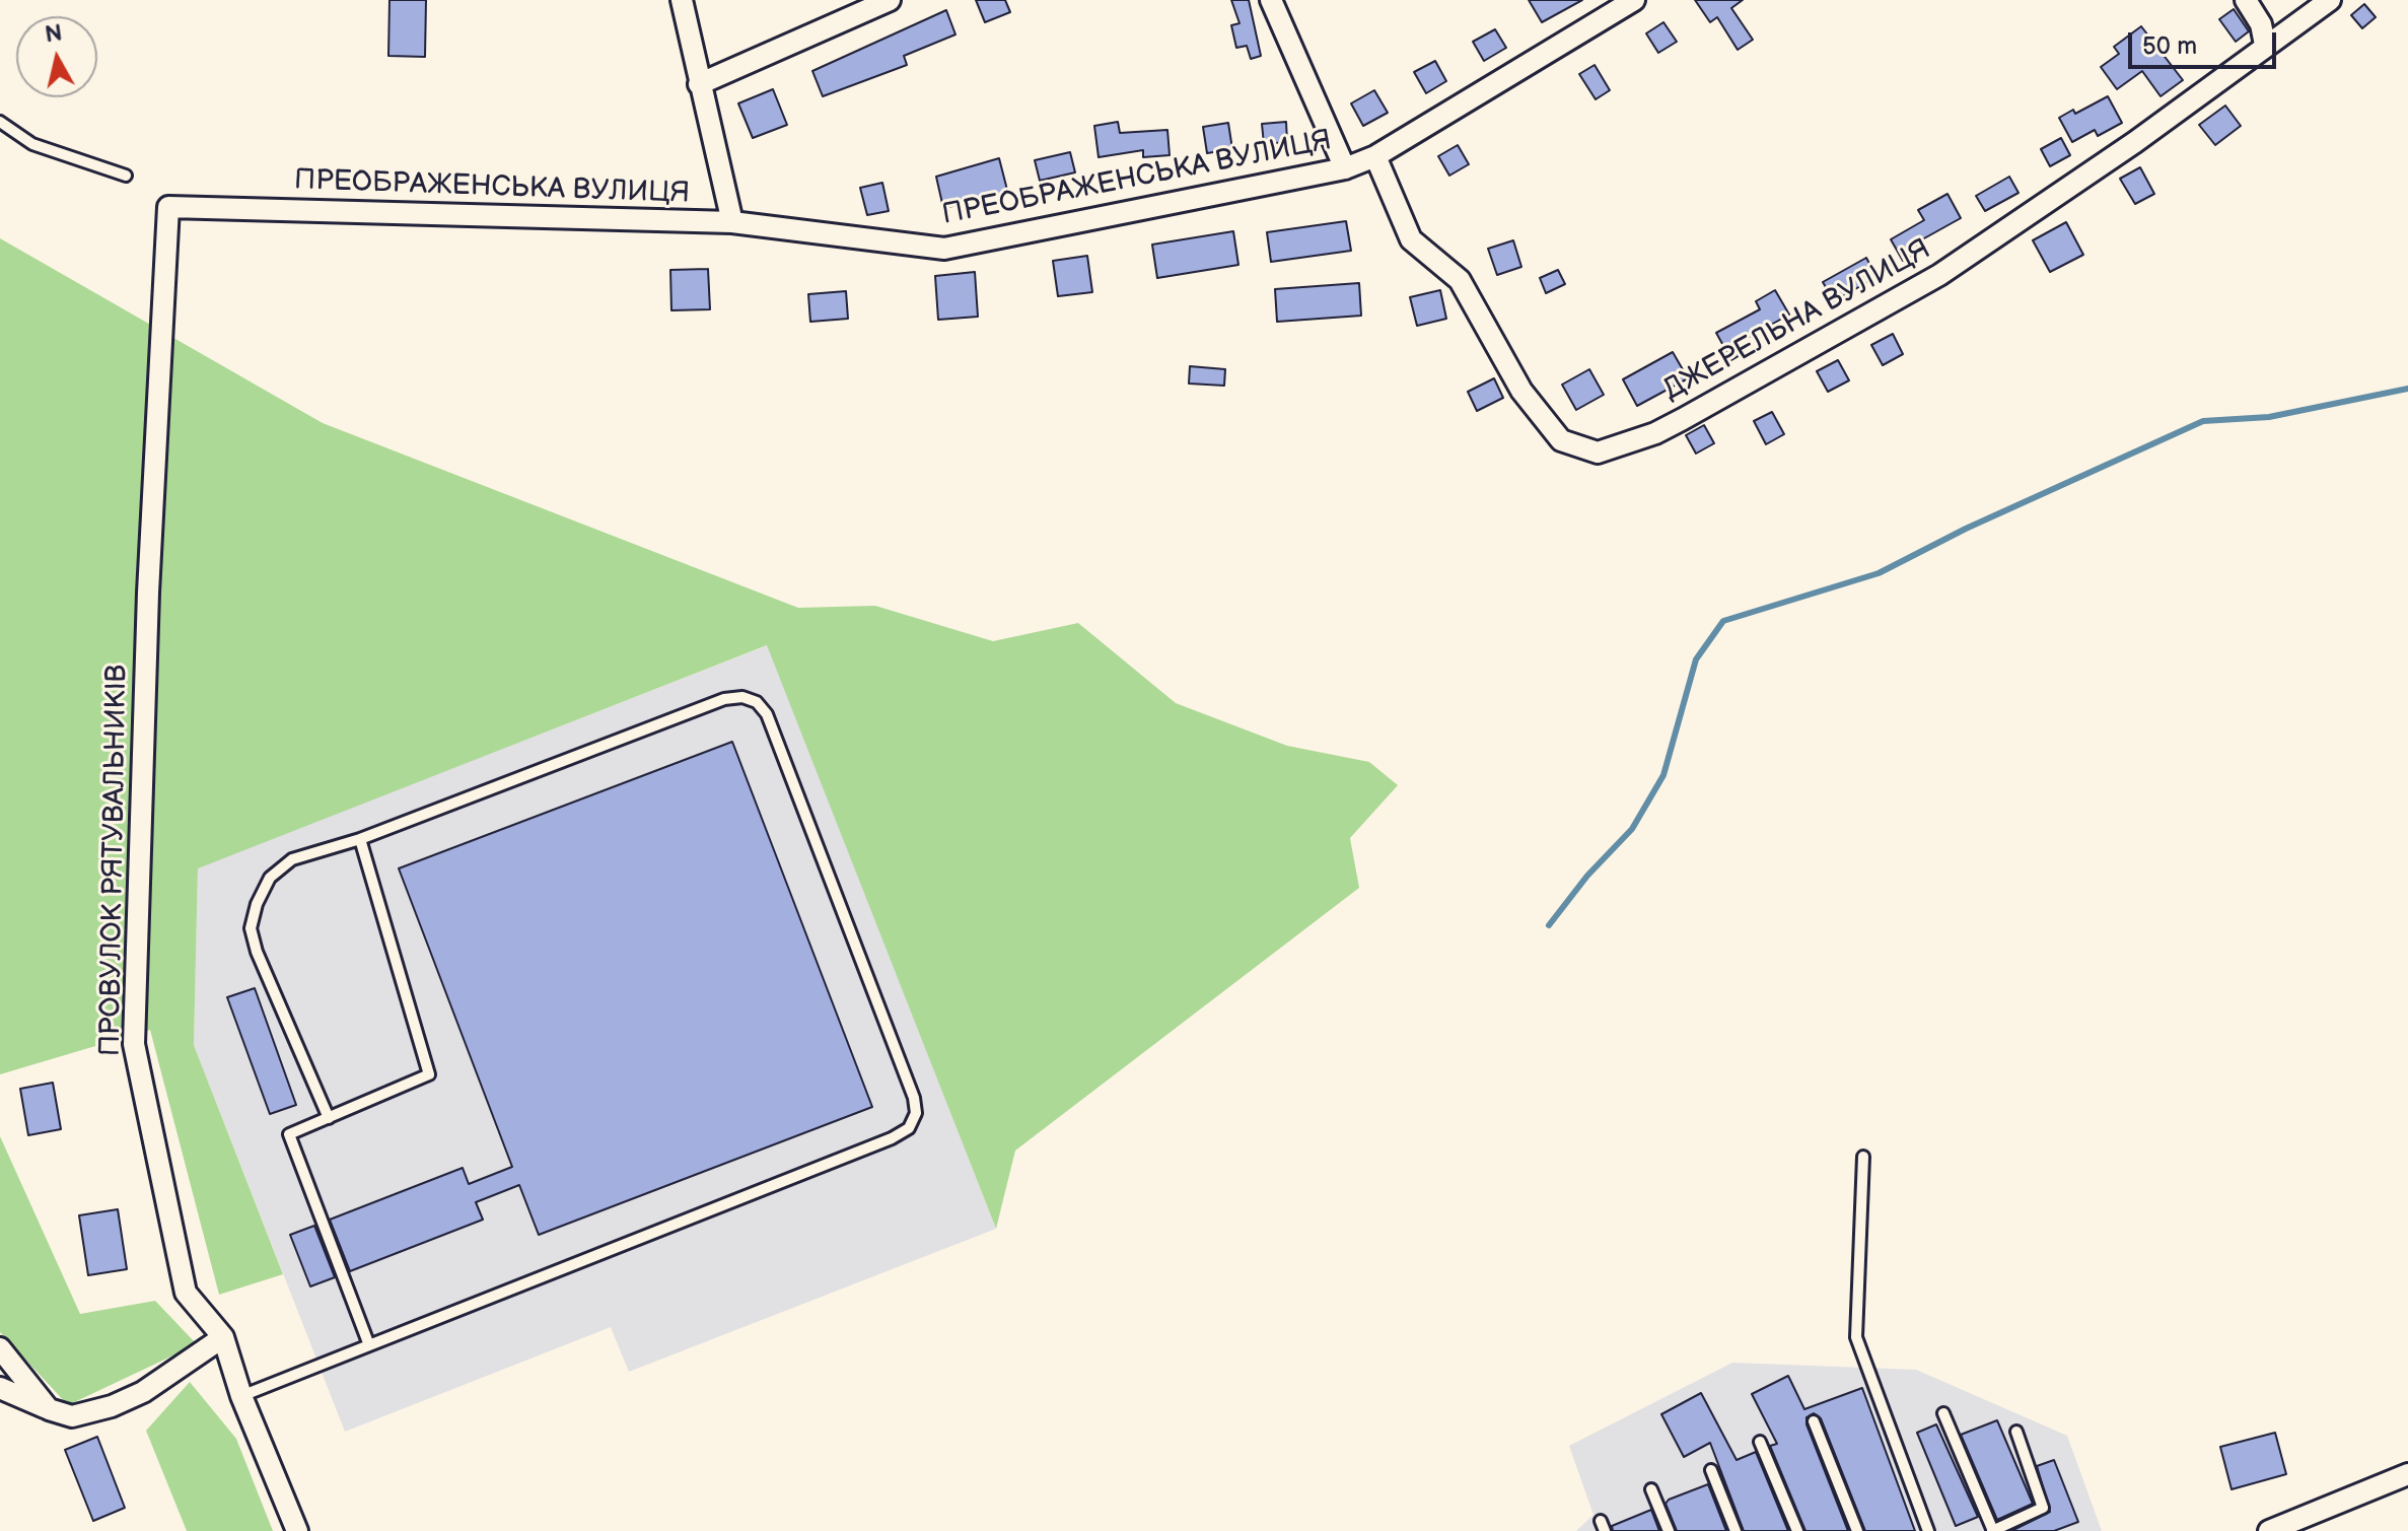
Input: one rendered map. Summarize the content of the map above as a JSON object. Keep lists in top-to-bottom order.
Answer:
{
  "streets": {
    "street": ["ПРЕОБРАЖЕНСЬКА ВУЛИЦЯ", "ДЖЕРЕЛЬНА ВУЛИЦЯ", "ПРОВУЛОК РЯТУВАЛЬНИКІВ"]
  },
  "crossings": [
    ["ПРЕОБРАЖЕНСЬКА ВУЛИЦЯ", "ДЖЕРЕЛЬНА ВУЛИЦЯ"],
    ["ПРЕОБРАЖЕНСЬКА ВУЛИЦЯ", "ПРОВУЛОК РЯТУВАЛЬНИКІВ"]
  ],
  "scale_bar": "50 m",
  "north": "top"
}
